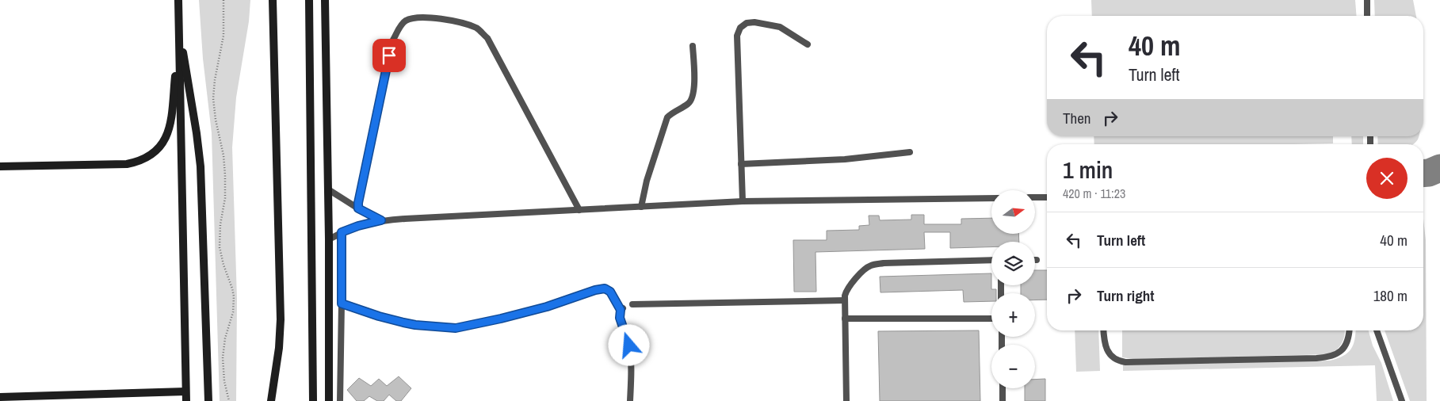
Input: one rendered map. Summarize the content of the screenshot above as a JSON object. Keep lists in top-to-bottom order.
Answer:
{
  "north": "right",
  "page": {
    "turn": ["40 m", "Turn left"],
    "then": "Then",
    "heading": ["1 min", "420 m · 11:23"],
    "map_buttons": ["+", "−"],
    "list": [
      {
        "name": "Turn left",
        "value": "40 m"
      },
      {
        "name": "Turn right",
        "value": "180 m"
      }
    ]
  }
}
